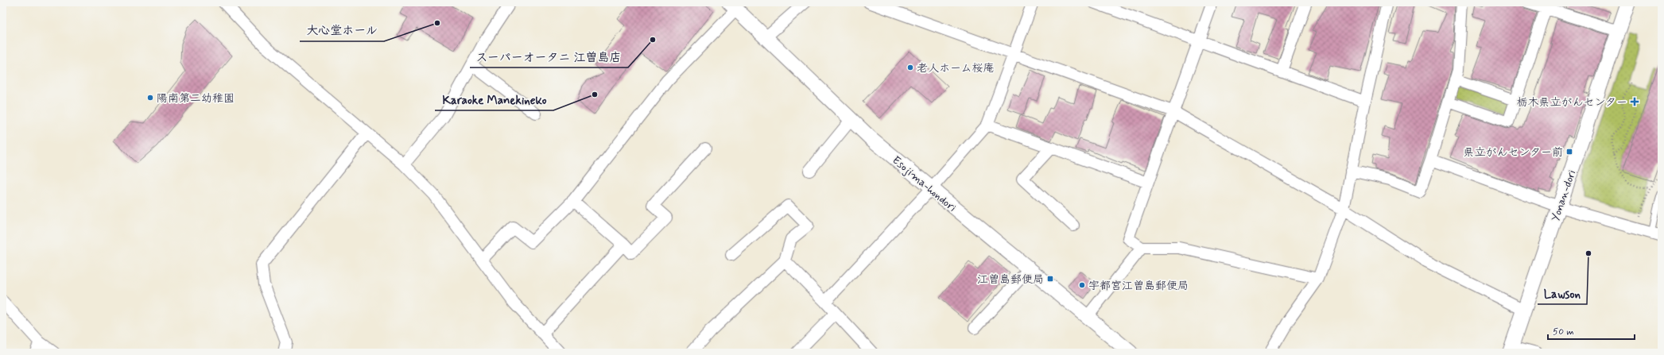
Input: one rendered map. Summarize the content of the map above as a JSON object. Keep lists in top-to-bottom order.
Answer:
{
  "streets": {
    "street": ["Esojima-hondori", "Yonan-dori"]
  },
  "places": {
    "other": [
      "大心堂ホール",
      "スーパーオータニ 江曽島店",
      "老人ホーム桜庵",
      "Karaoke Manekineko",
      "陽南第二幼稚園",
      "Lawson",
      "宇都宮江曽島郵便局"
    ],
    "health": ["栃木県立がんセンター"],
    "transit": ["県立がんセンター前", "江曽島郵便局"]
  },
  "scale_bar": "50 m"
}
